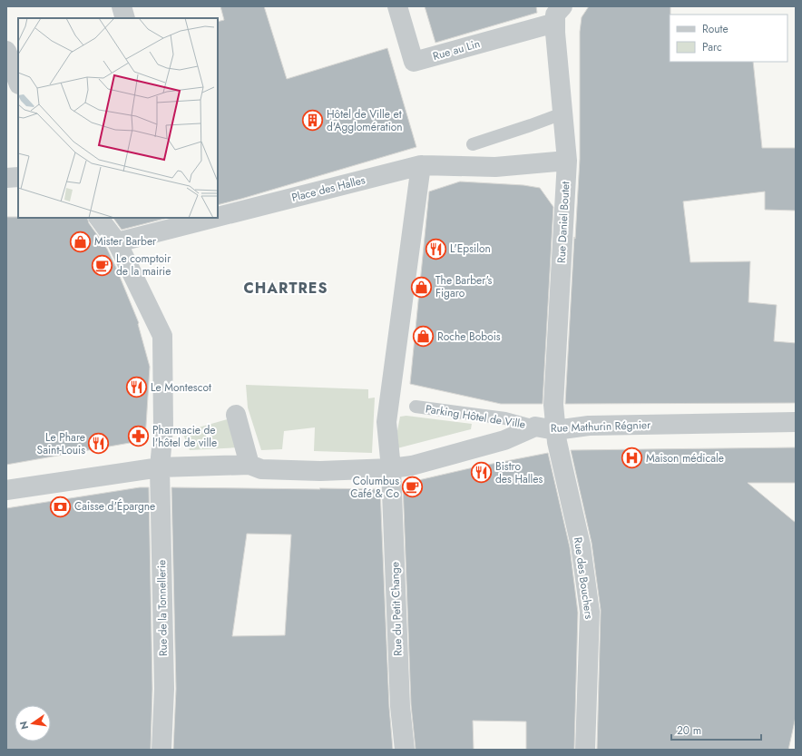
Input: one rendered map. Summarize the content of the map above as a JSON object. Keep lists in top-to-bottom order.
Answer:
{
  "streets": {
    "street": [
      "Rue au Lin",
      "Place des Halles",
      "Rue Daniel Boutet",
      "Rue Mathurin Régnier",
      "Rue des Bouchers",
      "Rue de la Tonnellerie",
      "Rue du Petit Change"
    ],
    "lane": ["Parking Hôtel de Ville"]
  },
  "crossings": [
    ["Rue au Lin", "Rue Daniel Boutet"],
    ["Place des Halles", "Rue Daniel Boutet"],
    ["Rue Daniel Boutet", "Rue Mathurin Régnier"],
    ["Rue Daniel Boutet", "Rue des Bouchers"],
    ["Parking Hôtel de Ville", "Rue Mathurin Régnier"],
    ["Rue Mathurin Régnier", "Rue des Bouchers"],
    ["Rue Mathurin Régnier", "Rue du Petit Change"]
  ],
  "districts": ["CHARTRES"],
  "places": {
    "building": ["Hôtel de Ville et d'Agglomération"],
    "shop": ["Mister Barber", "The Barber's Figaro", "Roche Bobois"],
    "restaurant": [
      "L'Epsilon",
      "Le Montescot",
      "Le Phare Saint-Louis",
      "Bistro des Halles"
    ],
    "cafe": ["Le comptoir de la mairie", "Columbus Café & Co"],
    "pharmacy": ["Pharmacie de l'hôtel de ville"],
    "hospital": ["Maison médicale"],
    "bank": ["Caisse d'Épargne"]
  },
  "legend": ["Route", "Parc"],
  "scale_bar": "20 m",
  "north": "left"
}
